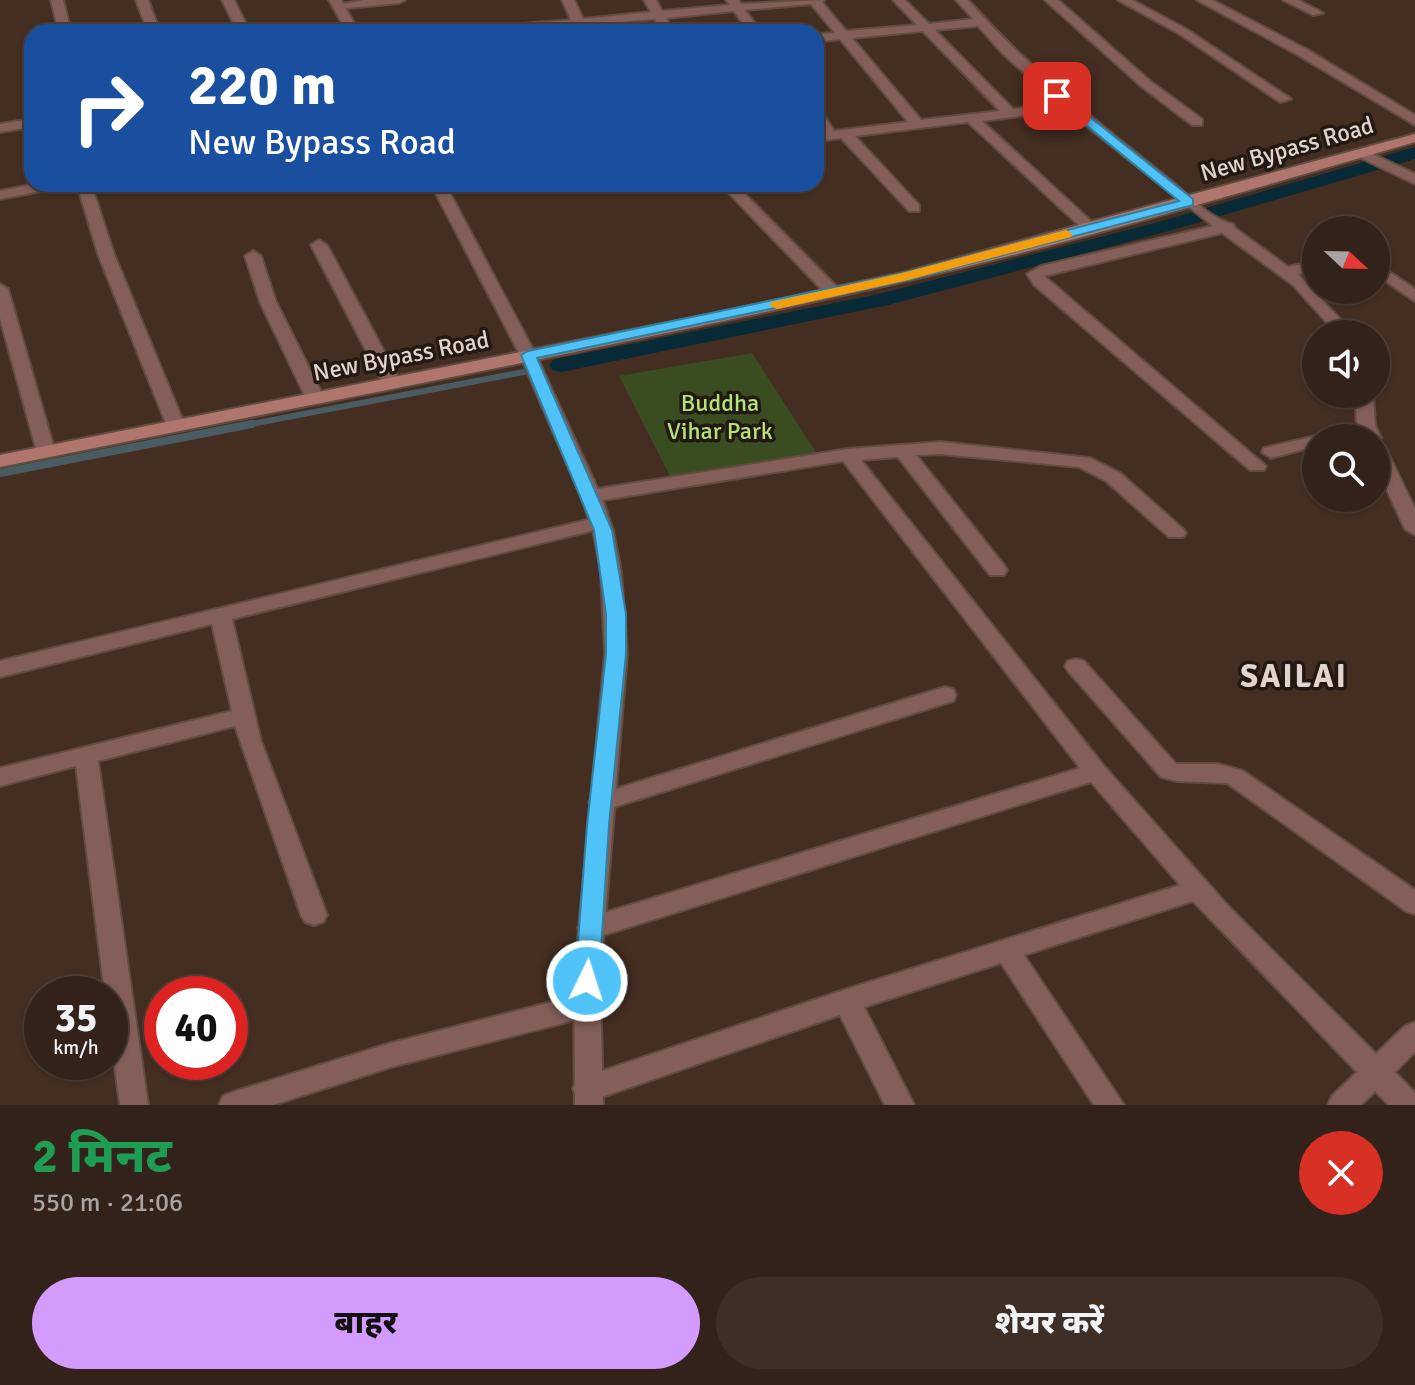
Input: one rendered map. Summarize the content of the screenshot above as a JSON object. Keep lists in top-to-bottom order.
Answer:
{
  "streets": {
    "main road": ["New Bypass Road"]
  },
  "districts": ["SAILAI"],
  "parks": ["Buddha Vihar Park"],
  "north": "right",
  "page": {
    "turn": ["220 m", "New Bypass Road"],
    "speed": "35 km/h",
    "limit": "40",
    "heading": ["2 मिनट", "550 m · 21:06"],
    "buttons": ["बाहर", "शेयर करें"]
  }
}
